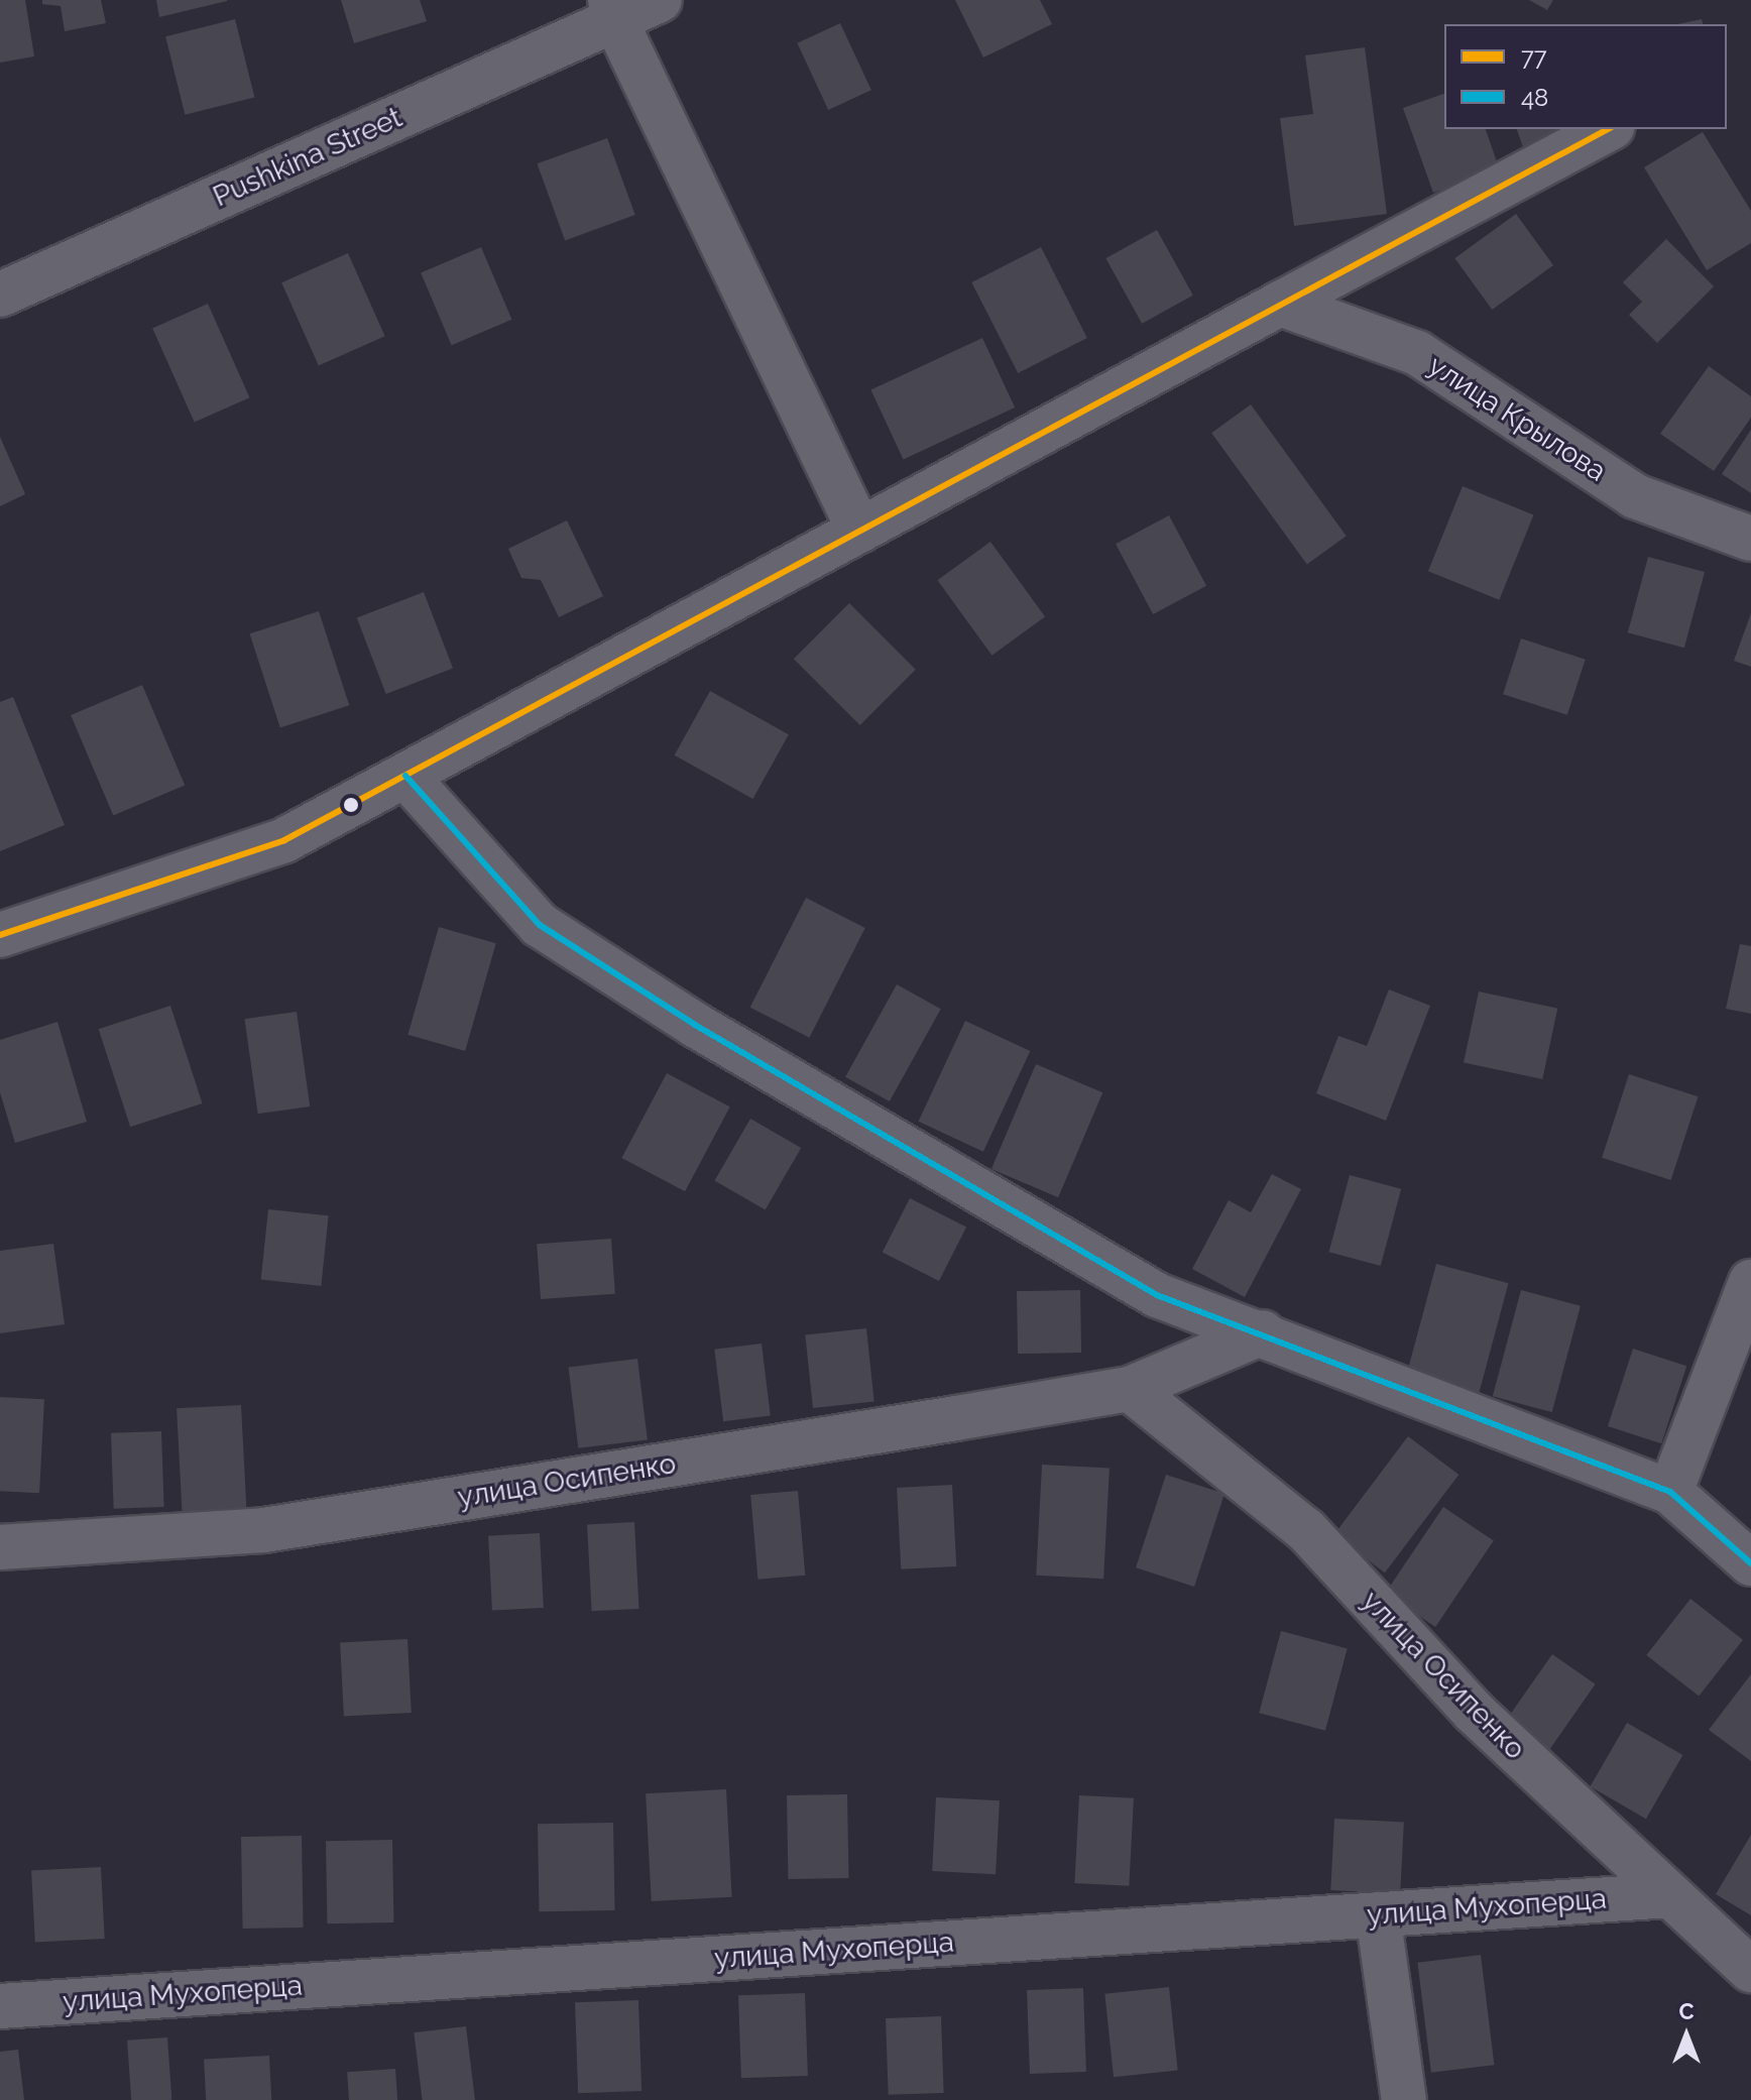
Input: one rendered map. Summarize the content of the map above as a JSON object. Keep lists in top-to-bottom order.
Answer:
{
  "streets": {
    "street": [
      "Pushkina Street",
      "улица Крылова",
      "улица Осипенко",
      "улица Мухоперца"
    ]
  },
  "crossings": [
    ["улица Осипенко", "улица Мухоперца"]
  ],
  "lines": ["transit line 77", "transit line 48"],
  "legend": ["77", "48"],
  "north": "top"
}
